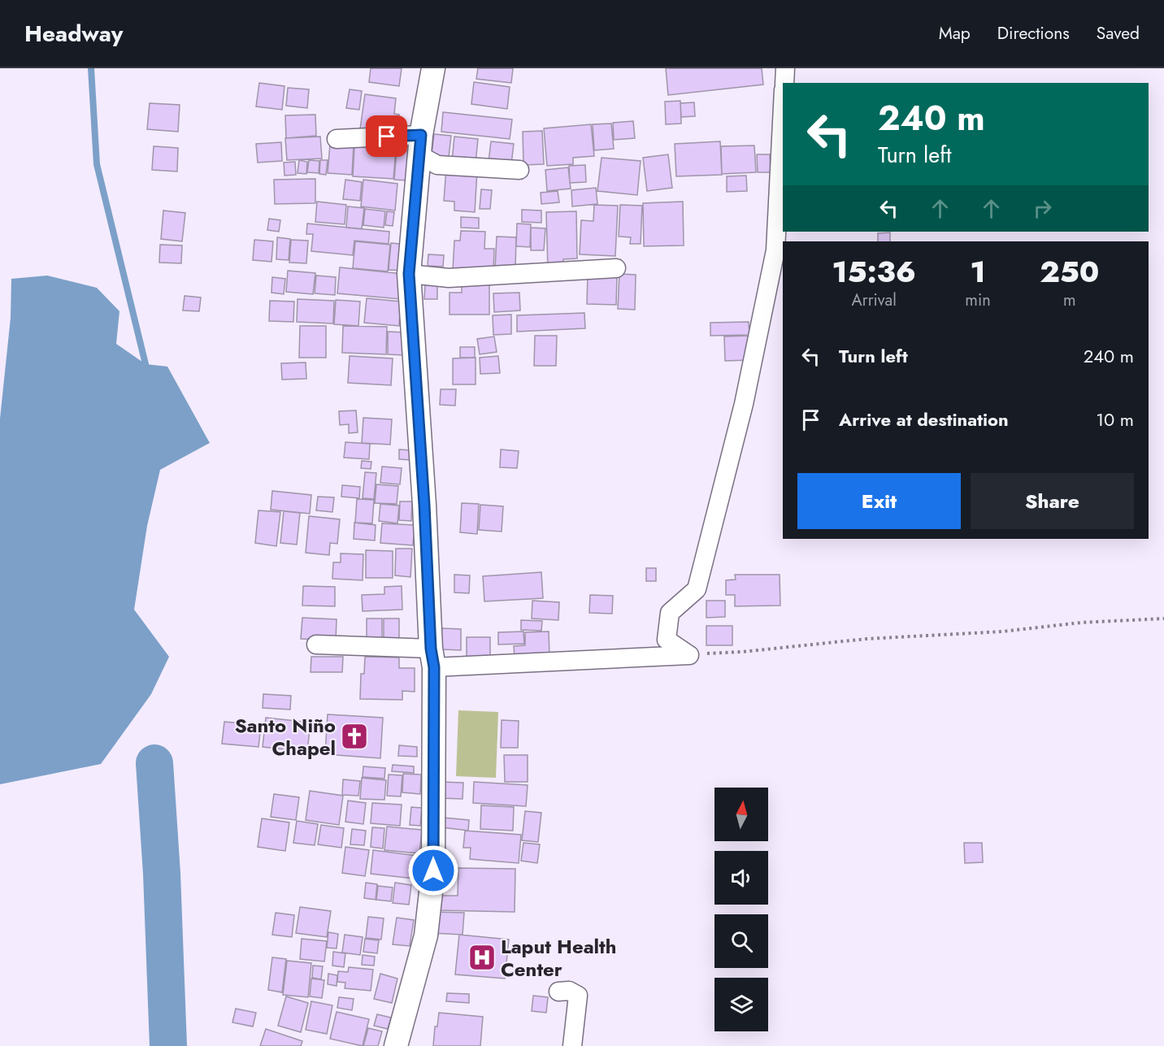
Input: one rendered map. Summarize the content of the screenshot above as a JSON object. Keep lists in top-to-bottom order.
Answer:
{
  "places": {
    "church": ["Santo Niño Chapel"],
    "hospital": ["Laput Health Center"]
  },
  "north": "top",
  "page": {
    "header": "Headway",
    "nav": ["Map", "Directions", "Saved"],
    "turn": ["240 m", "Turn left"],
    "eta": [
      "15:36",
      "Arrival",
      "1",
      "min",
      "250",
      "m"
    ],
    "list": [
      {
        "name": "Turn left",
        "value": "240 m"
      },
      {
        "name": "Arrive at destination",
        "value": "10 m"
      }
    ],
    "buttons": ["Exit", "Share"]
  }
}
